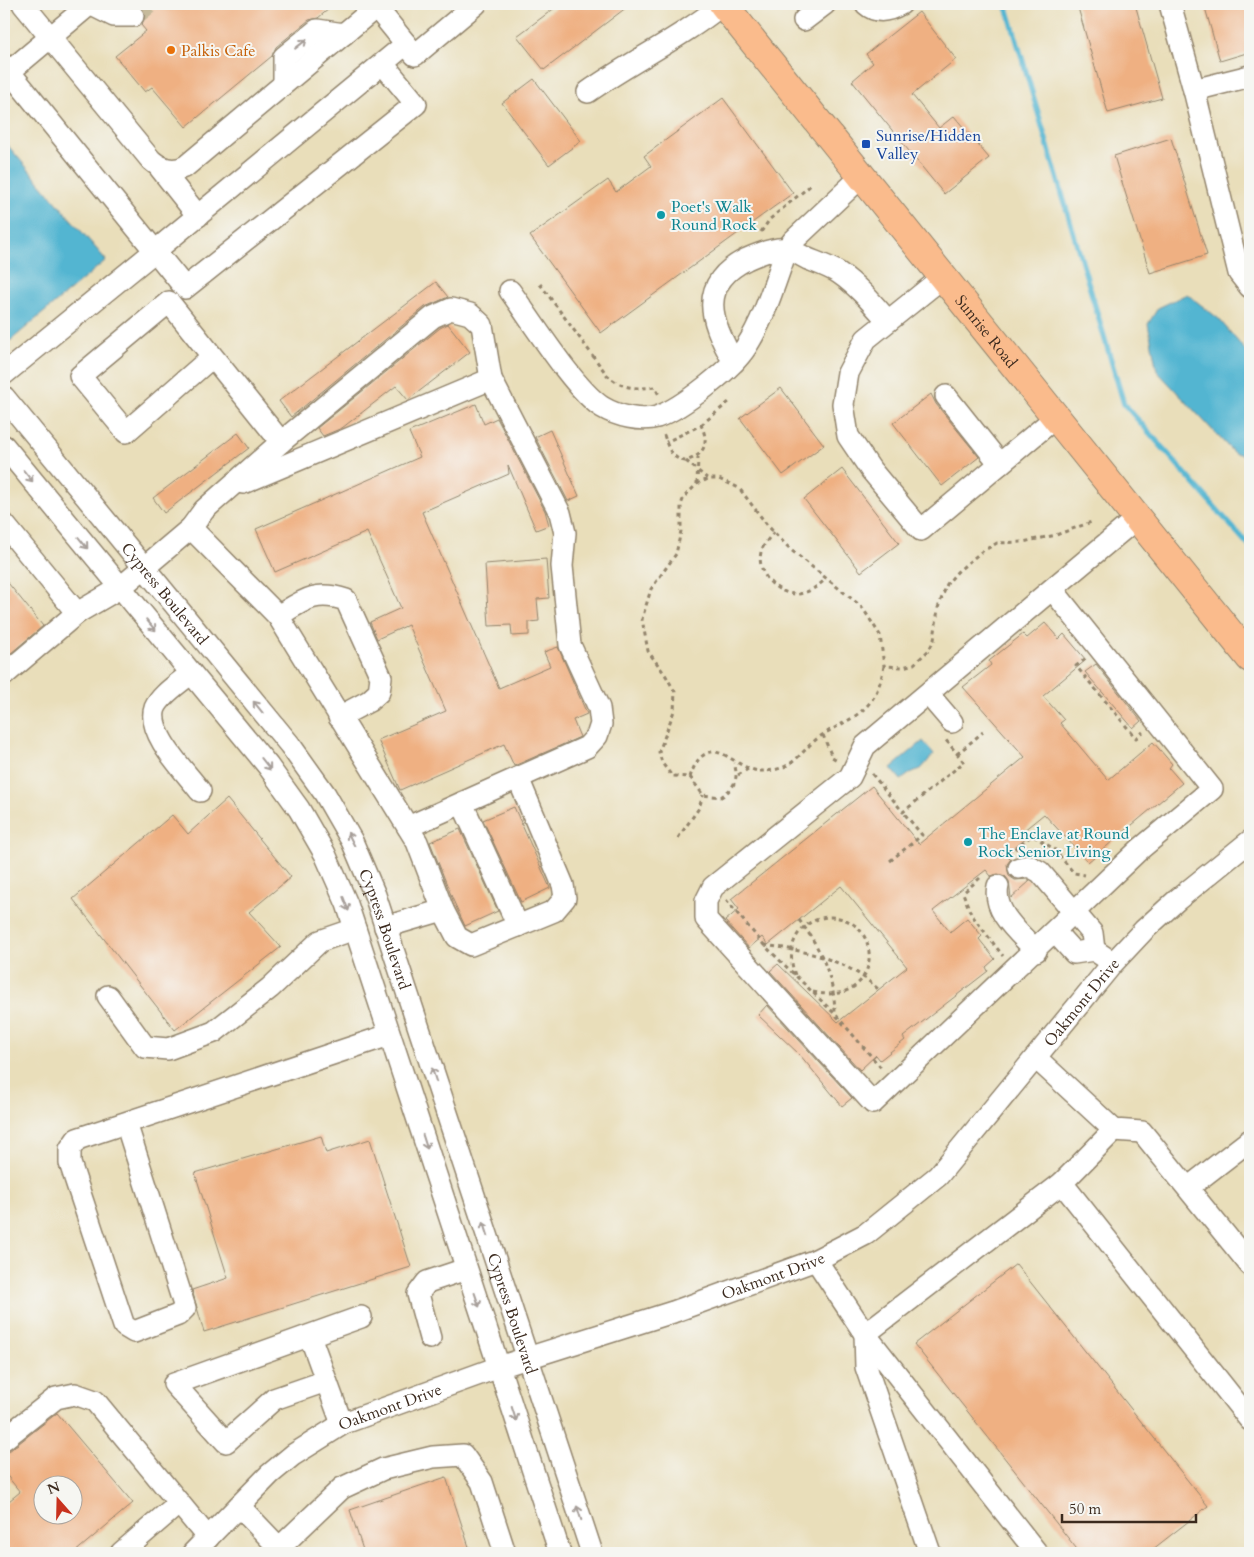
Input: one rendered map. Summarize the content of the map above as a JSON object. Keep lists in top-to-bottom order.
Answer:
{
  "streets": {
    "main road": ["Sunrise Road"],
    "street": ["Cypress Boulevard", "Oakmont Drive"]
  },
  "crossings": [
    ["Cypress Boulevard", "Oakmont Drive"]
  ],
  "places": {
    "other": ["Palkis Cafe", "Poet's Walk Round Rock", "The Enclave at Round Rock Senior Living"],
    "transit": ["Sunrise/Hidden Valley"]
  },
  "scale_bar": "50 m",
  "north": "top"
}
